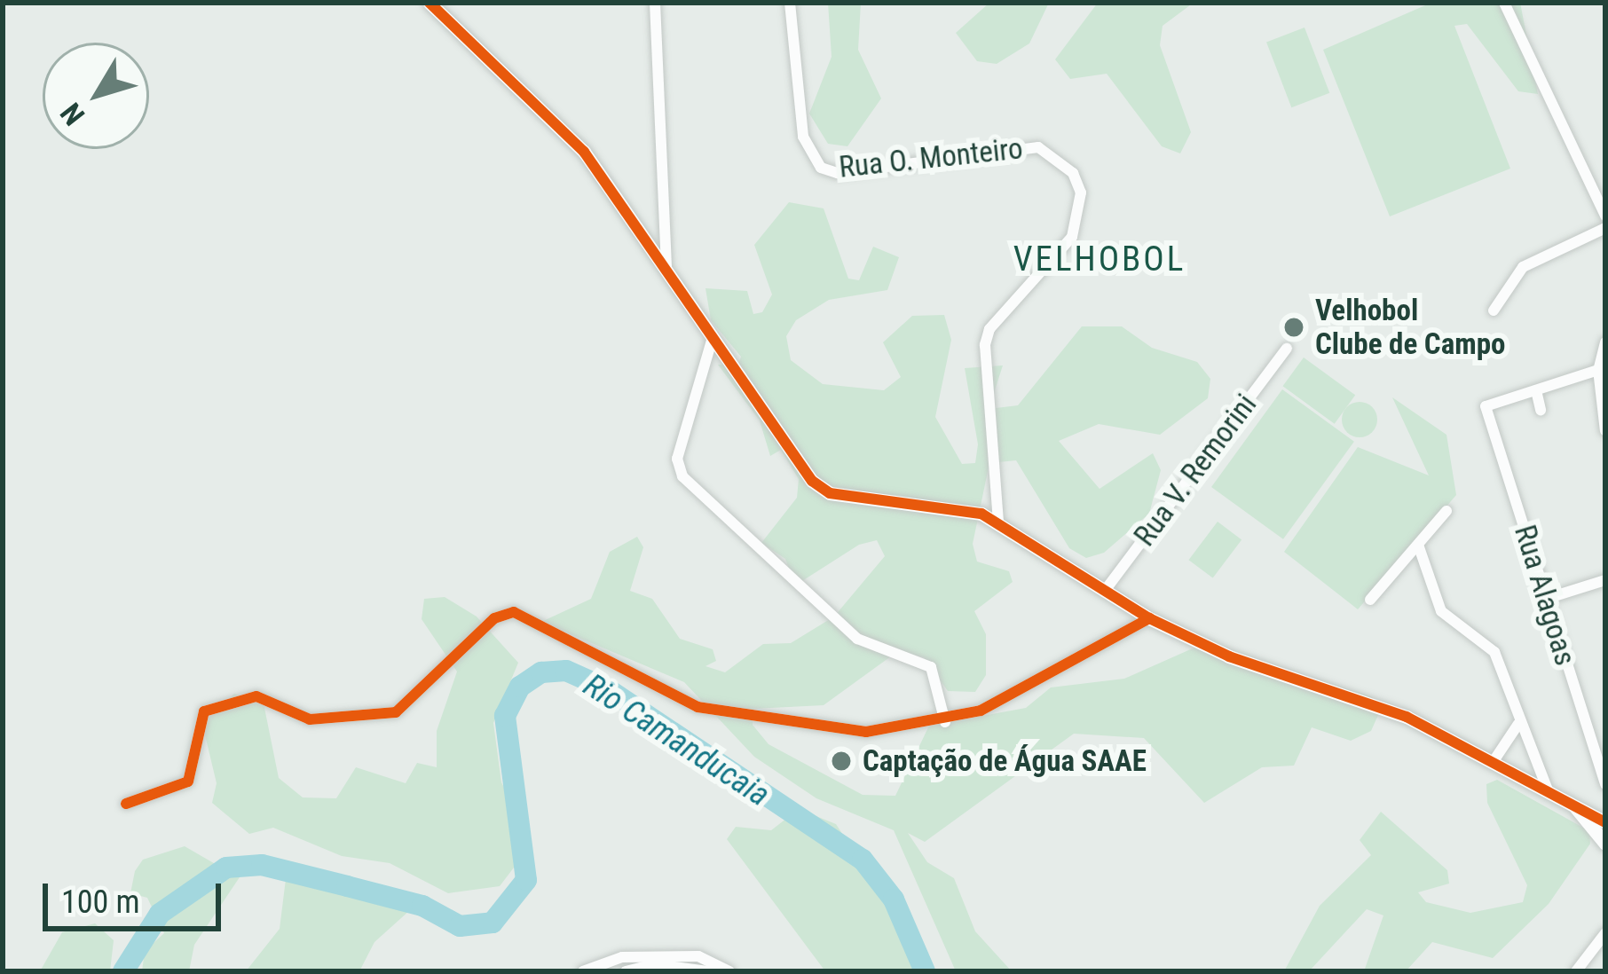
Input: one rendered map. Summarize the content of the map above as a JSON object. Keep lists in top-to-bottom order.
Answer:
{
  "streets": {
    "street": ["Rua O. Monteiro", "Rua V. Remorini", "Rua Alagoas"]
  },
  "districts": ["VELHOBOL"],
  "water": ["Rio Camanducaia"],
  "places": ["Velhobol Clube de Campo", "Captação de Água SAAE"],
  "scale_bar": "100 m",
  "north": "bottom left"
}
